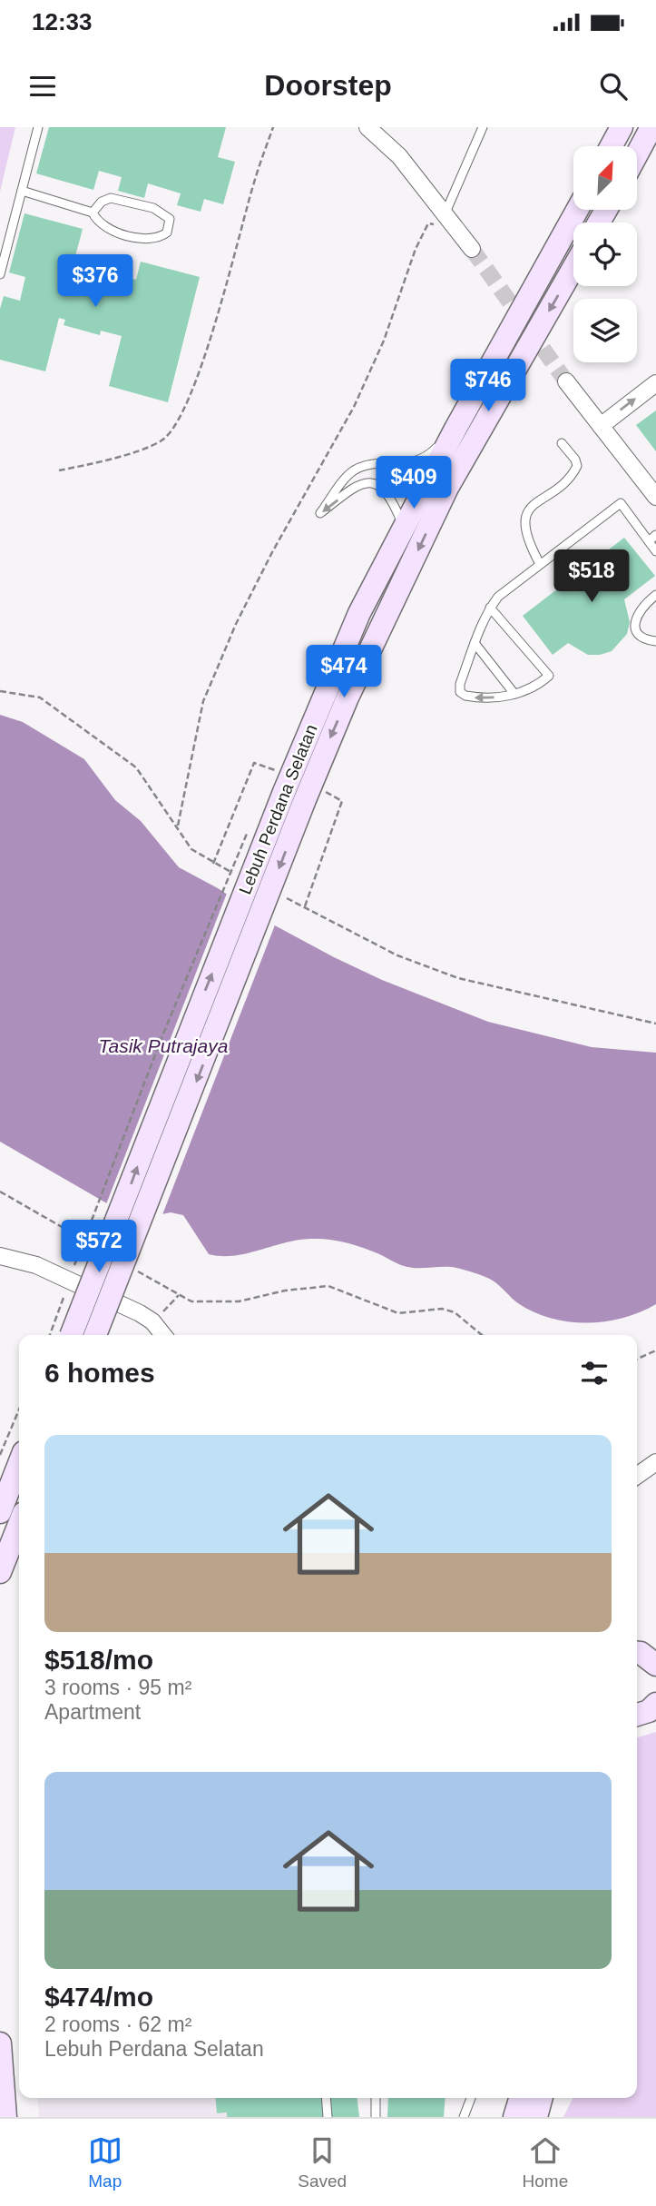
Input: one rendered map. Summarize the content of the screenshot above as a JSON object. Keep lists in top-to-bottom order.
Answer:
{
  "streets": {
    "main road": ["Lebuh Perdana Selatan"]
  },
  "water": ["Tasik Putrajaya"],
  "north": "top right",
  "page": {
    "status": "12:33",
    "header": "Doorstep",
    "price": [
      "$376",
      "$746",
      "$409",
      "$518",
      "$474",
      "$572"
    ],
    "heading": "6 homes",
    "list": [
      {
        "name": "$518/mo",
        "note": "3 rooms · 95 m² · Apartment"
      },
      {
        "name": "$474/mo",
        "note": "2 rooms · 62 m² · Lebuh Perdana Selatan"
      }
    ],
    "tabs": ["Map", "Saved", "Home"]
  }
}
